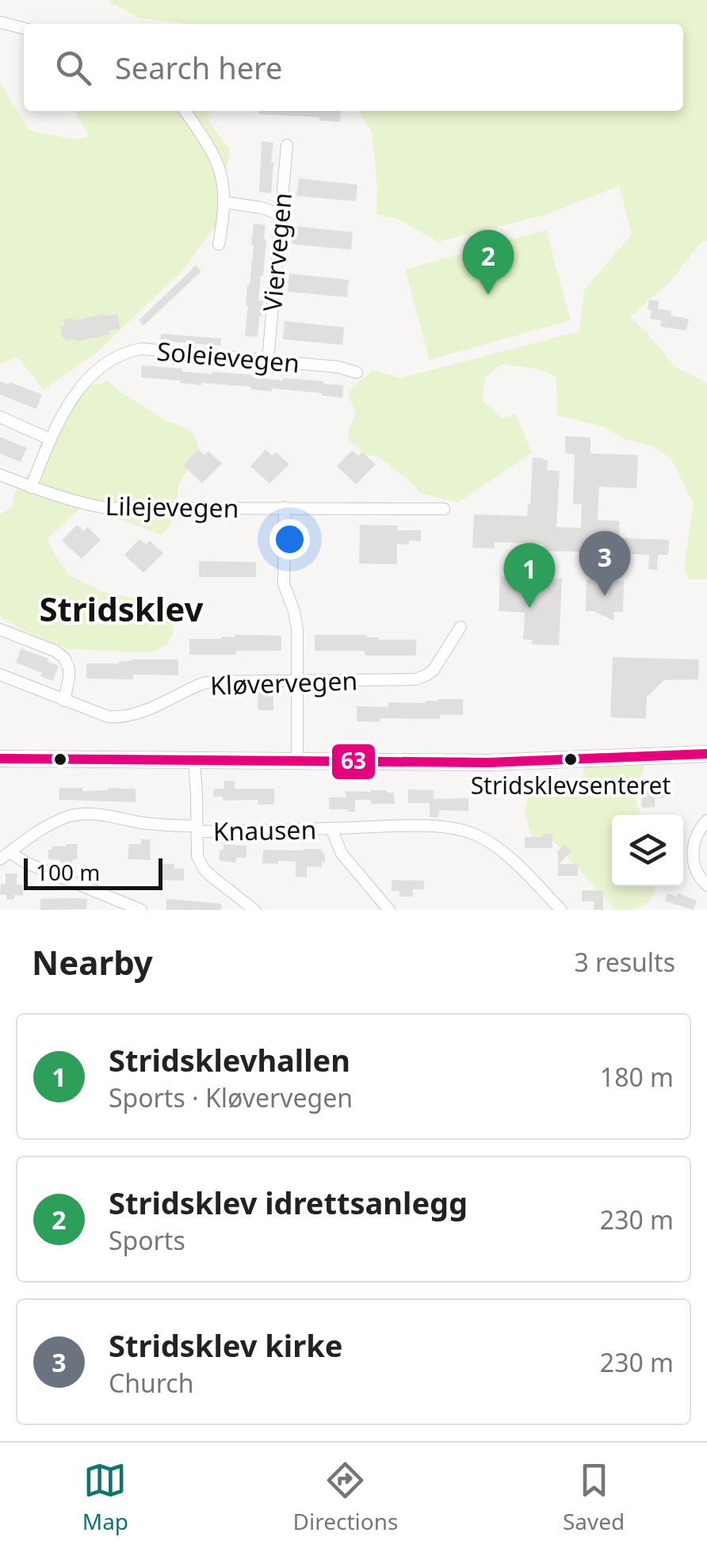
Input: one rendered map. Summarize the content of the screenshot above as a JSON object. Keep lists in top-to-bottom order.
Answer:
{
  "streets": {
    "street": [
      "Viervegen",
      "Soleievegen",
      "Lilejevegen",
      "Kløvervegen",
      "Knausen"
    ]
  },
  "crossings": [
    ["Viervegen", "Soleievegen"],
    ["Soleievegen", "Lilejevegen"]
  ],
  "districts": ["Stridsklev"],
  "places": ["Stridsklevsenteret"],
  "lines": ["transit line 63"],
  "scale_bar": "100 m",
  "page": {
    "search": "Search here",
    "pins": ["2", "3", "1"],
    "scale": "100 m",
    "heading": ["Nearby", "3 results"],
    "list": [
      {
        "mark": "1",
        "name": "Stridsklevhallen",
        "note": "Sports · Kløvervegen",
        "value": "180 m"
      },
      {
        "mark": "2",
        "name": "Stridsklev idrettsanlegg",
        "note": "Sports",
        "value": "230 m"
      },
      {
        "mark": "3",
        "name": "Stridsklev kirke",
        "note": "Church",
        "value": "230 m"
      }
    ],
    "nav": ["Map", "Directions", "Saved"]
  }
}
